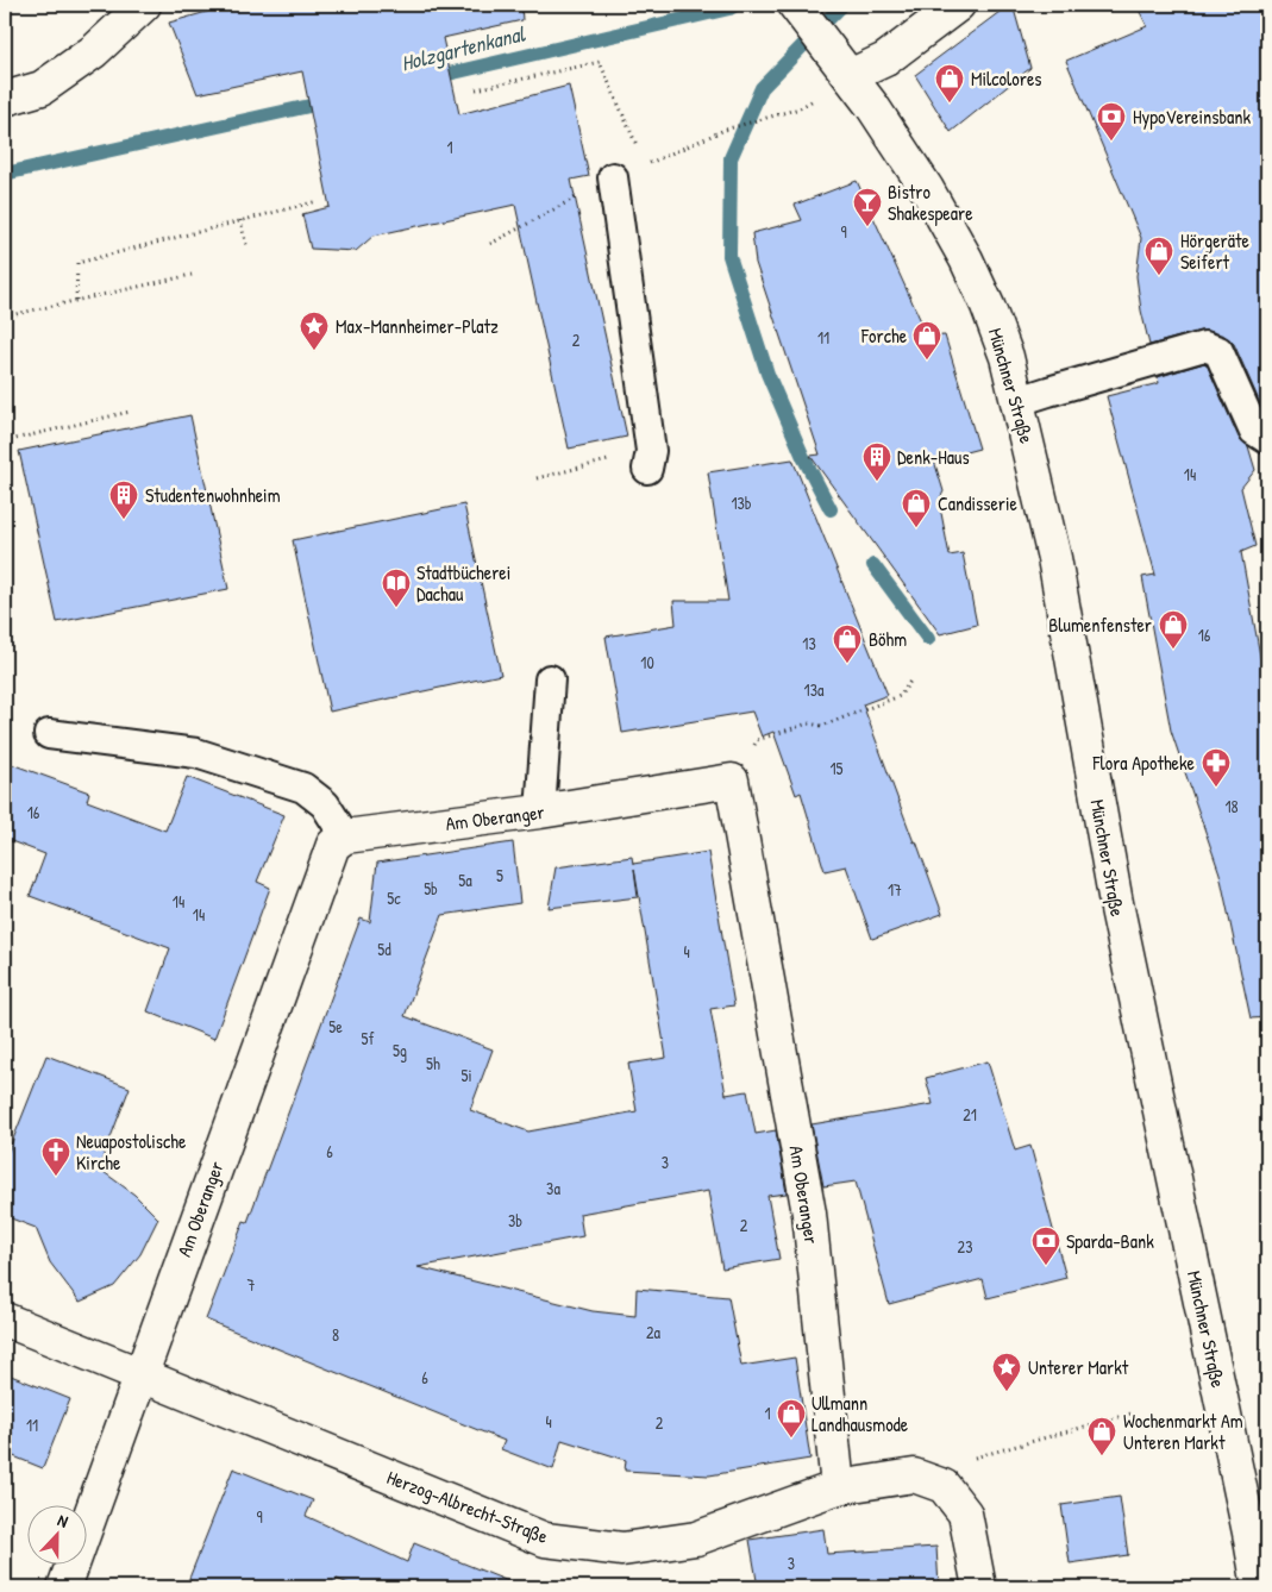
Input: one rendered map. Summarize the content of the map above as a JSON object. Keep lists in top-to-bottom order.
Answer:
{
  "streets": {
    "street": ["Münchner Straße", "Am Oberanger", "Herzog-Albrecht-Straße"]
  },
  "crossings": [
    ["Am Oberanger", "Herzog-Albrecht-Straße"]
  ],
  "water": ["Holzgartenkanal"],
  "places": {
    "shop": [
      "Milcolores",
      "Hörgeräte Seifert",
      "Forche",
      "Candisserie",
      "Blumenfenster",
      "Böhm",
      "Ullmann Landhausmode",
      "Wochenmarkt Am Unteren Markt"
    ],
    "bank": ["HypoVereinsbank", "Sparda-Bank"],
    "bar": ["Bistro Shakespeare"],
    "place": ["Max-Mannheimer-Platz", "Unterer Markt"],
    "building": ["Denk-Haus", "Studentenwohnheim"],
    "library": ["Stadtbücherei Dachau"],
    "pharmacy": ["Flora Apotheke"],
    "church": ["Neuapostolische Kirche"]
  },
  "house_numbers": [
    "1",
    "9",
    "11",
    "2",
    "14",
    "13b",
    "16",
    "13",
    "10",
    "13a",
    "15",
    "18",
    "16",
    "5",
    "5a",
    "5b",
    "17",
    "5c",
    "14",
    "14",
    "5d",
    "4",
    "5e",
    "5f",
    "5g",
    "5h",
    "5i",
    "21",
    "6",
    "3",
    "3a",
    "3b",
    "2",
    "23",
    "7",
    "2a",
    "8",
    "6",
    "1",
    "4",
    "2",
    "11",
    "9",
    "3"
  ],
  "north": "top"
}
